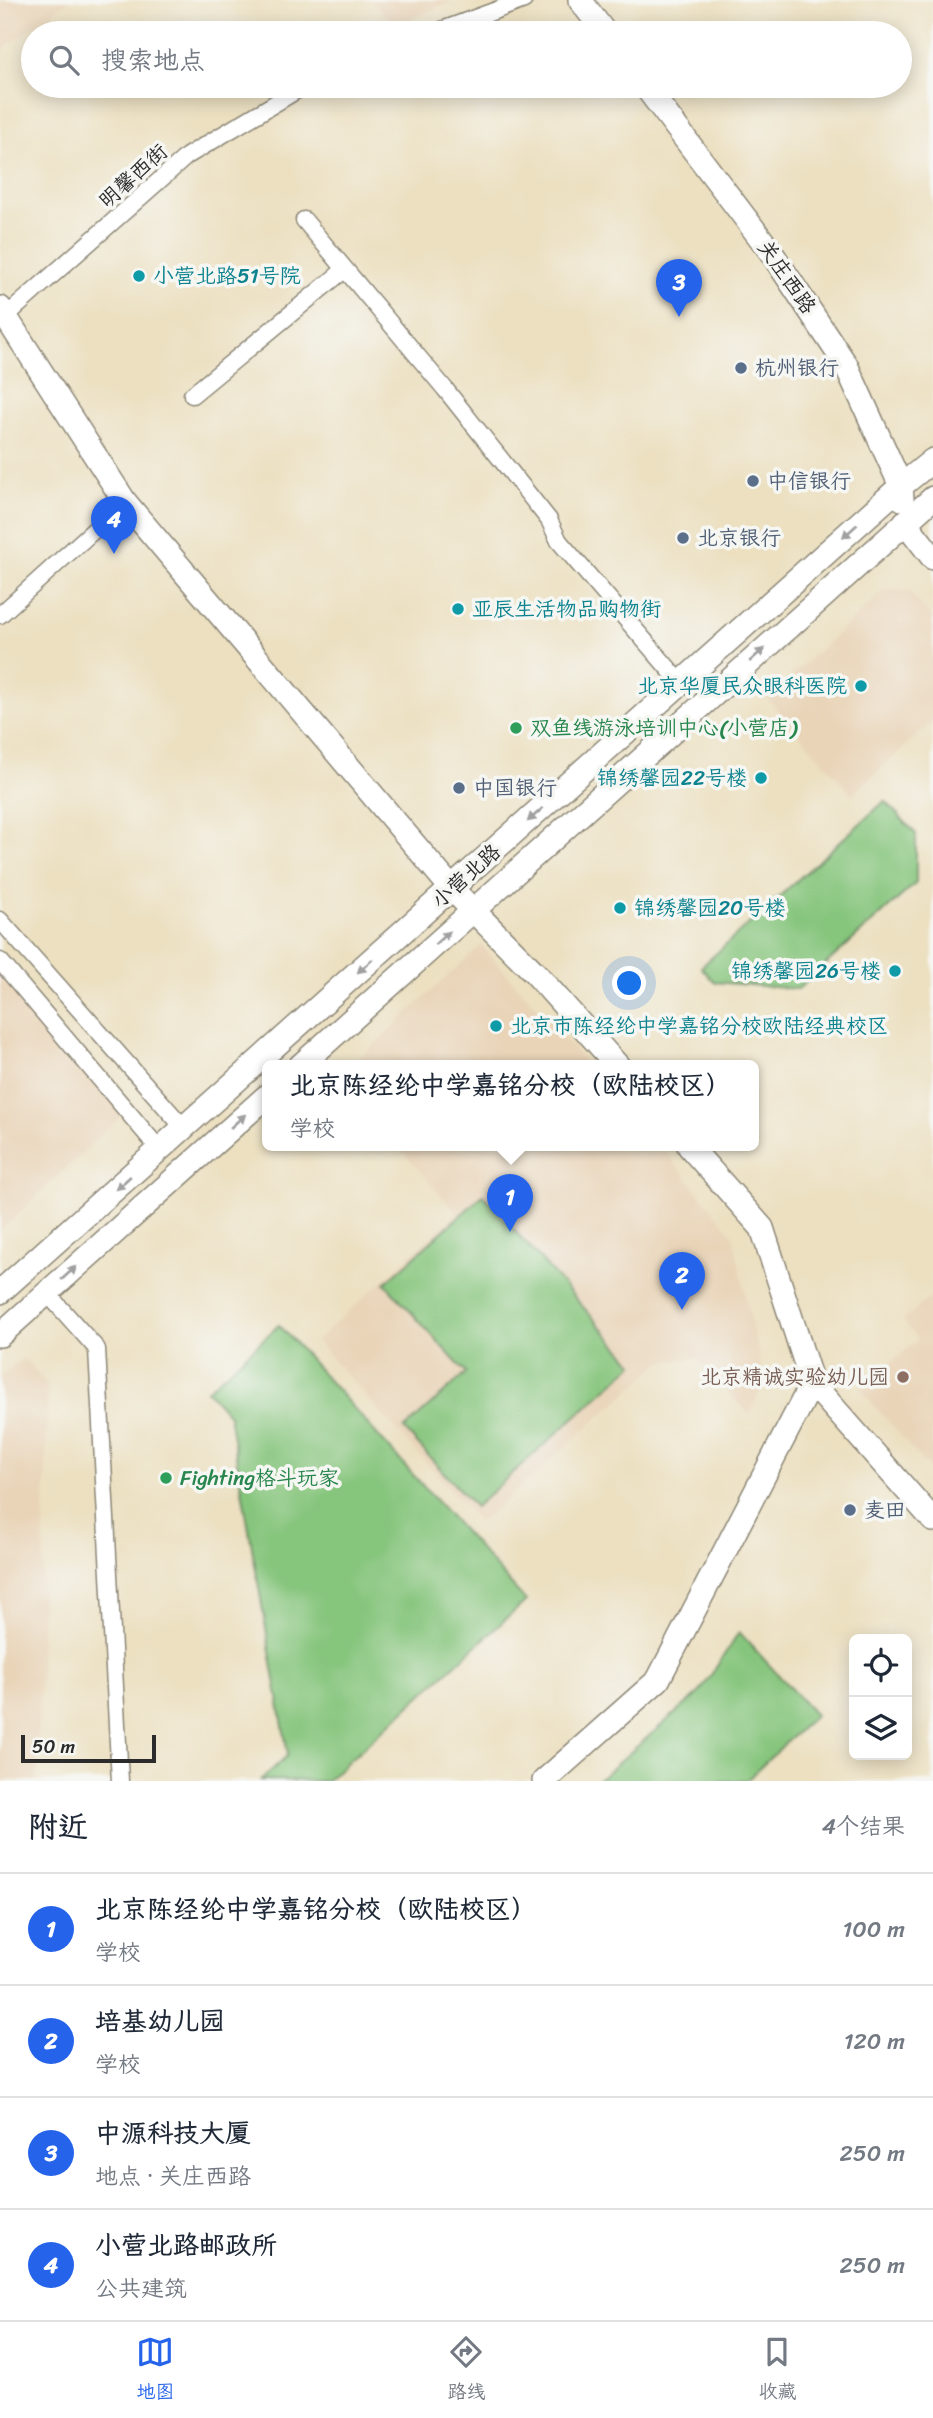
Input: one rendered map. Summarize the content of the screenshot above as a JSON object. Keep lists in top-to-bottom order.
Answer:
{
  "streets": {
    "street": ["明馨西街", "关庄西路", "小营北路"]
  },
  "crossings": [
    ["关庄西路", "小营北路"]
  ],
  "places": [
    "小营北路51号院",
    "杭州银行",
    "中信银行",
    "北京银行",
    "亚辰生活物品购物街",
    "北京华厦民众眼科医院",
    "双鱼线游泳培训中心(小营店)",
    "锦绣馨园22号楼",
    "中国银行",
    "锦绣馨园20号楼",
    "锦绣馨园26号楼",
    "北京市陈经纶中学嘉铭分校欧陆经典校区",
    "北京精诚实验幼儿园",
    "Fighting格斗玩家",
    "麦田"
  ],
  "scale_bar": "50 m",
  "page": {
    "search": "搜索地点",
    "pins": [
      "3",
      "4",
      "1",
      "2"
    ],
    "popup": ["北京陈经纶中学嘉铭分校（欧陆校区）", "学校"],
    "scale": "50 m",
    "heading": ["附近", "4个结果"],
    "list": [
      {
        "mark": "1",
        "name": "北京陈经纶中学嘉铭分校（欧陆校区）",
        "note": "学校",
        "value": "100 m"
      },
      {
        "mark": "2",
        "name": "培基幼儿园",
        "note": "学校",
        "value": "120 m"
      },
      {
        "mark": "3",
        "name": "中源科技大厦",
        "note": "地点 · 关庄西路",
        "value": "250 m"
      },
      {
        "mark": "4",
        "name": "小营北路邮政所",
        "note": "公共建筑",
        "value": "250 m"
      }
    ],
    "nav": ["地图", "路线", "收藏"]
  }
}
